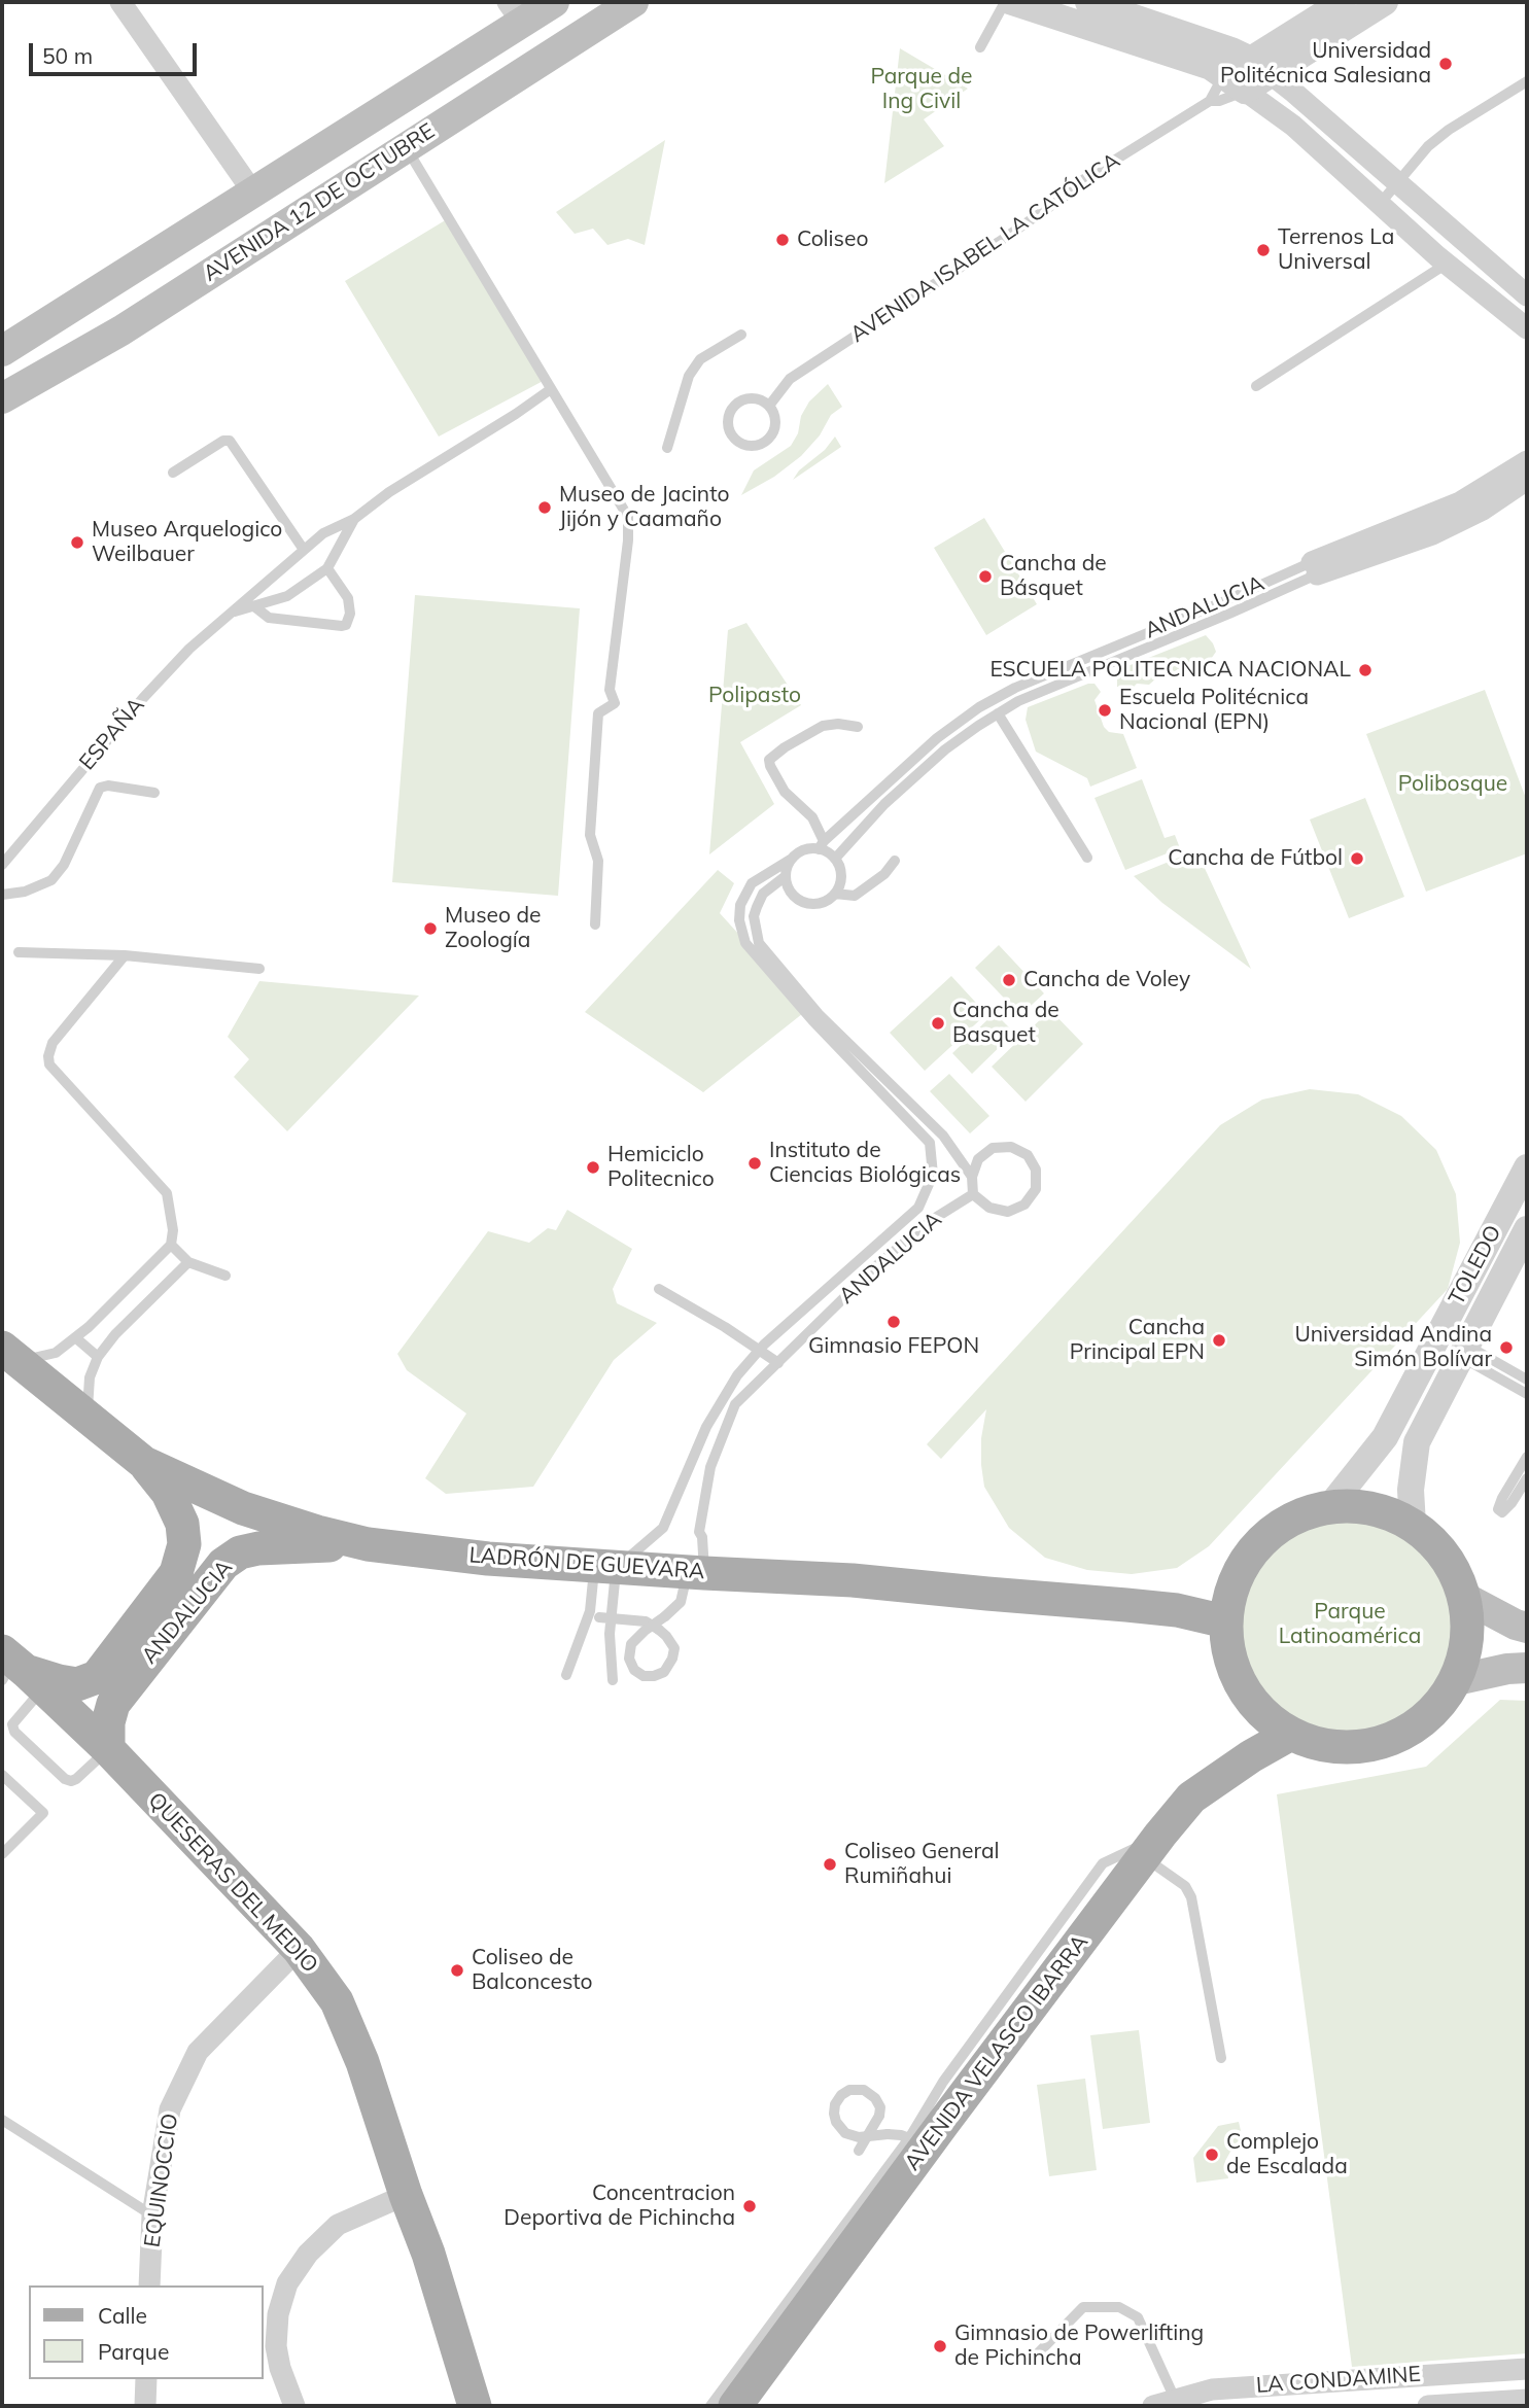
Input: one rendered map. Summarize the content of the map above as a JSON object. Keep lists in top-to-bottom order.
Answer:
{
  "streets": {
    "main road": [
      "AVENIDA 12 DE OCTUBRE",
      "ANDALUCIA",
      "LADRÓN DE GUEVARA",
      "QUESERAS DEL MEDIO",
      "AVENIDA VELASCO IBARRA"
    ],
    "street": [
      "AVENIDA ISABEL LA CATÓLICA",
      "TOLEDO",
      "EQUINOCCIO",
      "LA CONDAMINE"
    ],
    "lane": ["ESPAÑA"]
  },
  "crossings": [
    ["ANDALUCIA", "LADRÓN DE GUEVARA"],
    ["ANDALUCIA", "QUESERAS DEL MEDIO"],
    ["TOLEDO", "LADRÓN DE GUEVARA"],
    ["TOLEDO", "AVENIDA VELASCO IBARRA"],
    ["LADRÓN DE GUEVARA", "AVENIDA VELASCO IBARRA"],
    ["QUESERAS DEL MEDIO", "EQUINOCCIO"]
  ],
  "parks": [
    "Parque de Ing Civil",
    "Polipasto",
    "Polibosque",
    "Parque Latinoamérica"
  ],
  "places": [
    "Universidad Politécnica Salesiana",
    "Coliseo",
    "Terrenos La Universal",
    "Museo de Jacinto Jijón y Caamaño",
    "Museo Arquelogico Weilbauer",
    "Cancha de Básquet",
    "ESCUELA POLITECNICA NACIONAL",
    "Escuela Politécnica Nacional (EPN)",
    "Cancha de Fútbol",
    "Museo de Zoología",
    "Cancha de Voley",
    "Cancha de Basquet",
    "Instituto de Ciencias Biológicas",
    "Hemiciclo Politecnico",
    "Gimnasio FEPON",
    "Cancha Principal EPN",
    "Universidad Andina Simón Bolívar",
    "Coliseo General Rumiñahui",
    "Coliseo de Balconcesto",
    "Complejo de Escalada",
    "Concentracion Deportiva de Pichincha",
    "Gimnasio de Powerlifting de Pichincha"
  ],
  "legend": ["Calle", "Parque"],
  "scale_bar": "50 m"
}
